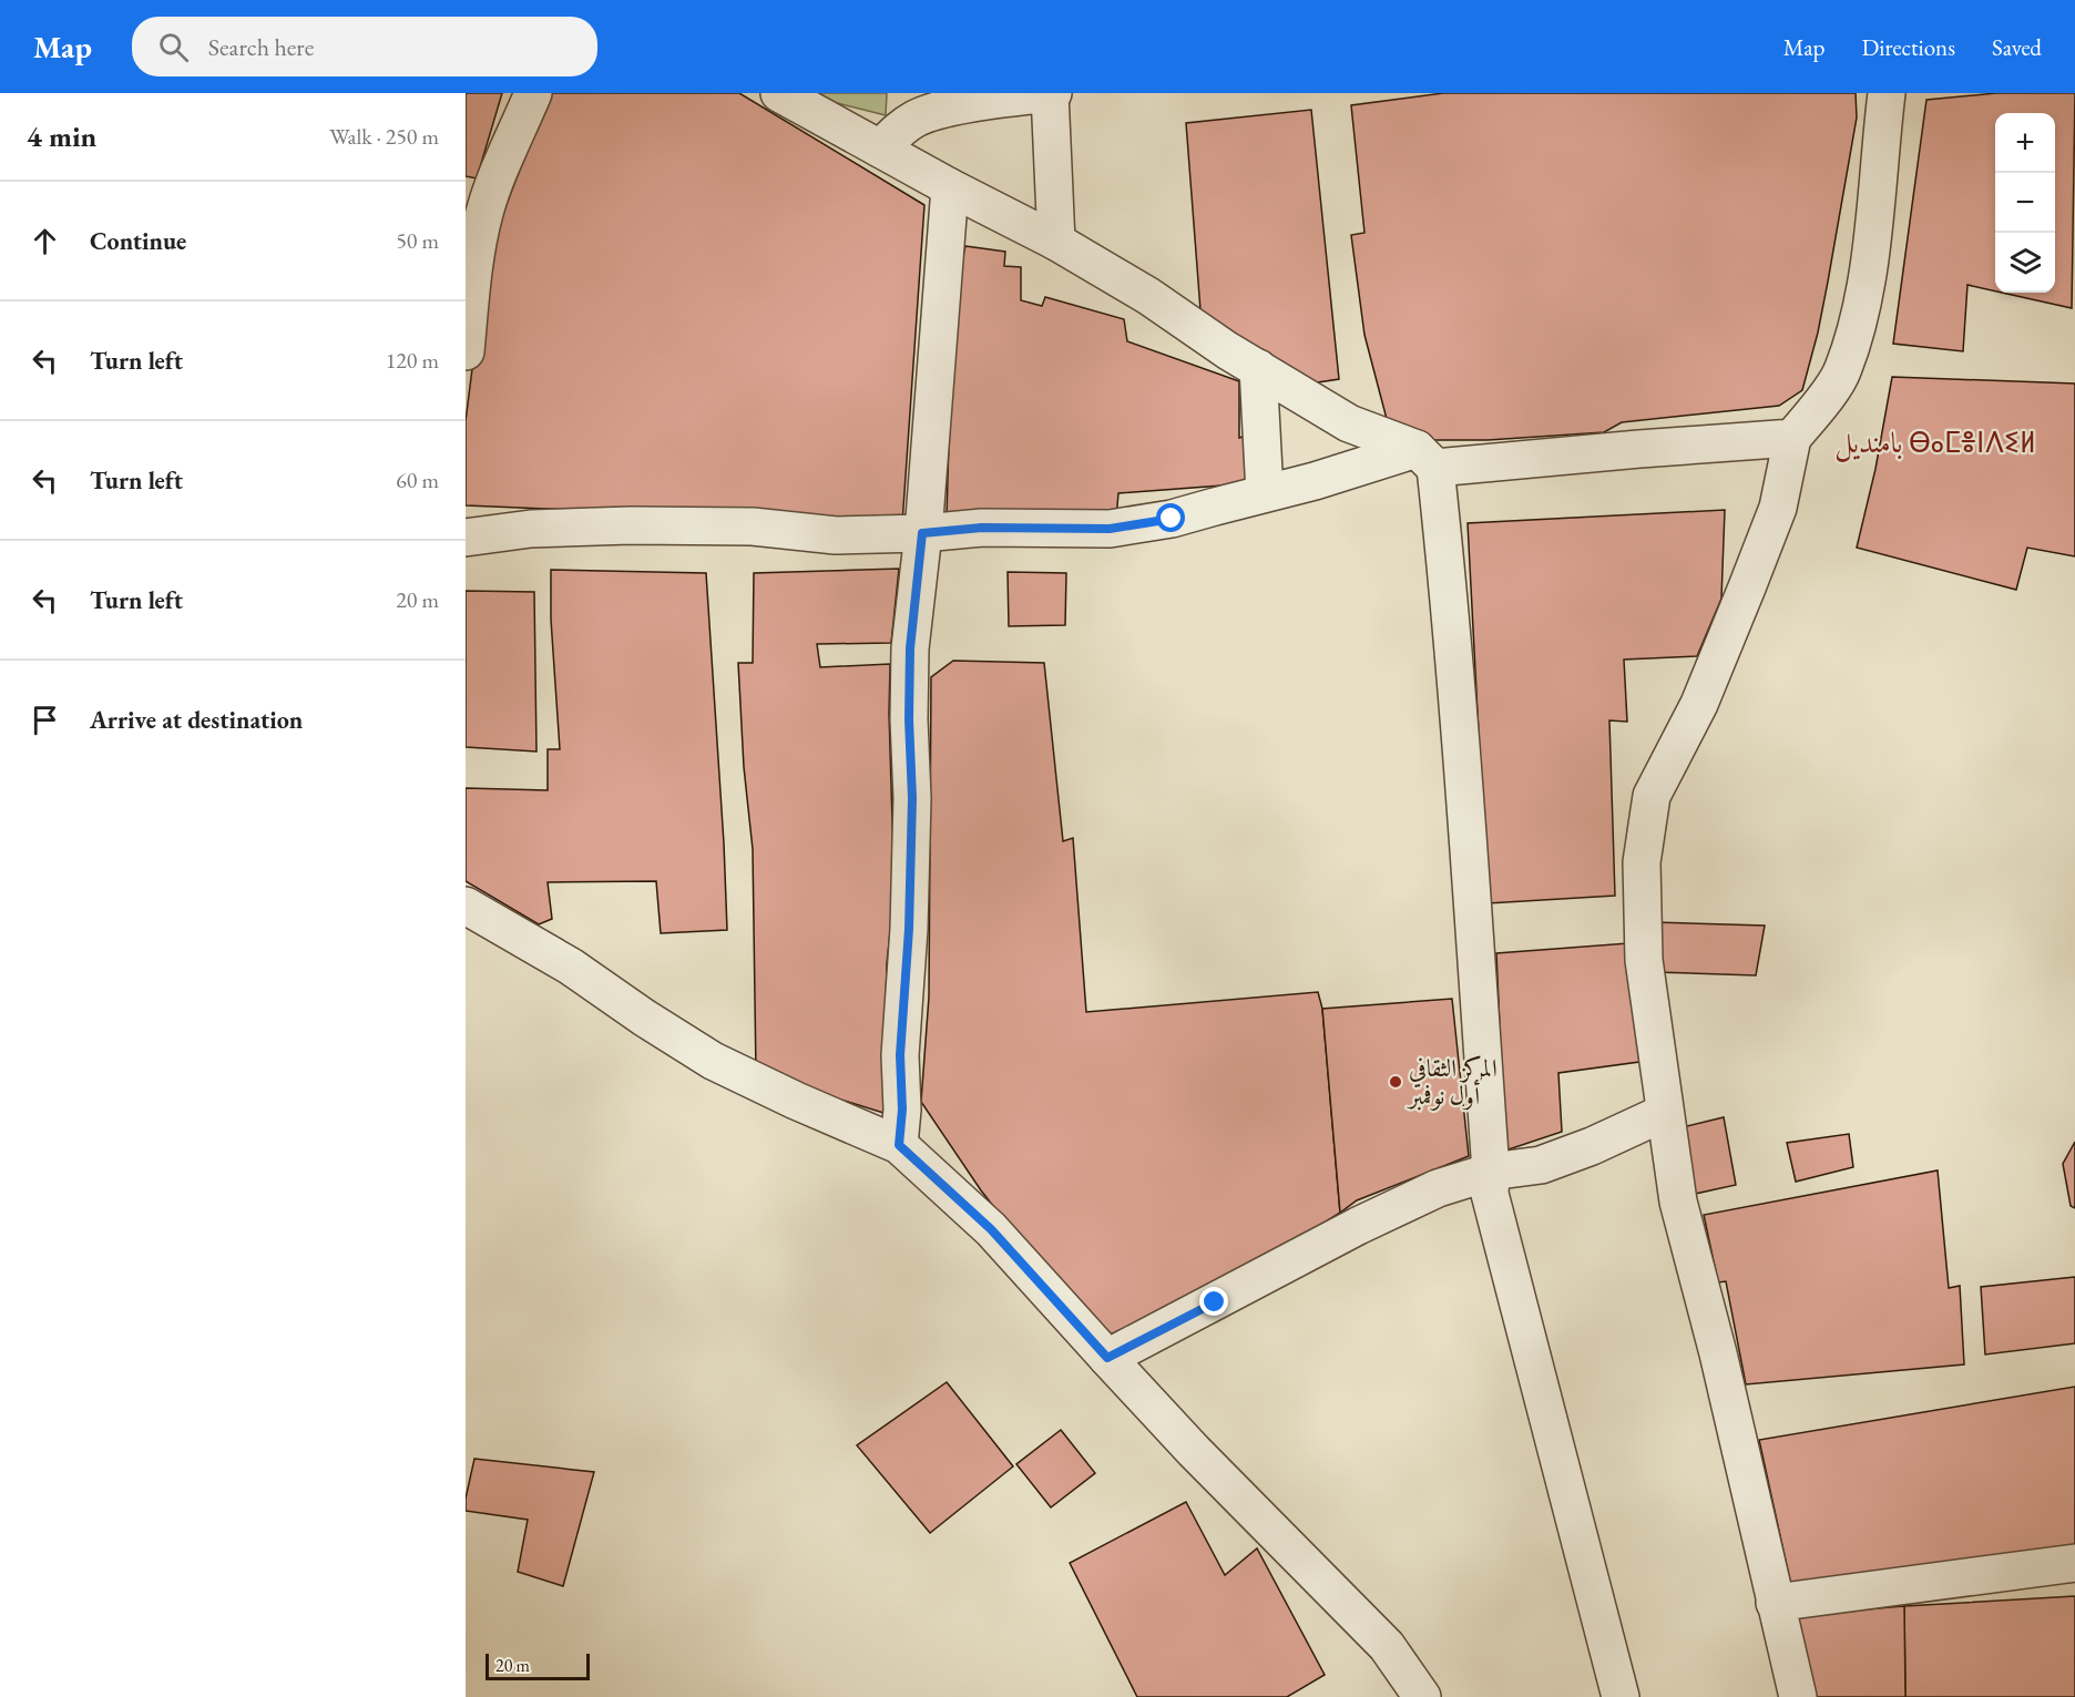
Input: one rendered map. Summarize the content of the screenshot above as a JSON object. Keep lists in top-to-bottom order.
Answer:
{
  "districts": ["بامنديل ⴱⴰⵎⴻⵏⴷⵉⵍ"],
  "places": ["المركز الثقافي أول نوفمبر"],
  "scale_bar": "20 m",
  "page": {
    "header": "Map",
    "search": "Search here",
    "nav": ["Map", "Directions", "Saved"],
    "heading": ["4 min", "Walk · 250 m"],
    "map_buttons": ["+", "−"],
    "list": [
      ["Continue", "50 m"],
      ["Turn left", "120 m"],
      ["Turn left", "60 m"],
      ["Turn left", "20 m"],
      "Arrive at destination"
    ],
    "scale": "20 m"
  }
}
